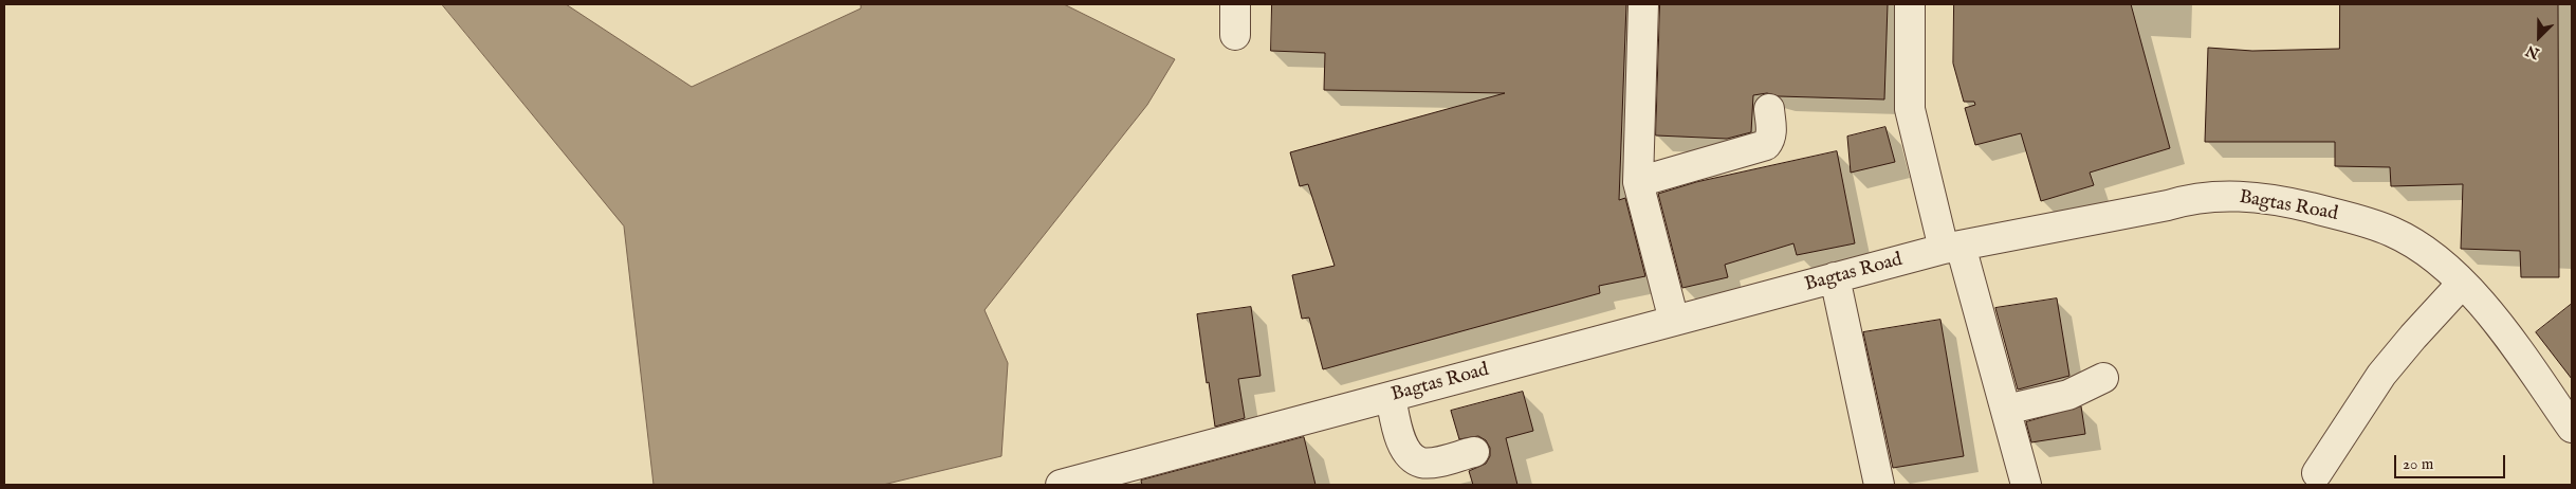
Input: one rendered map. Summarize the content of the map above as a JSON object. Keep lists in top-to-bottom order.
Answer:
{
  "streets": {
    "street": ["Bagtas Road"]
  },
  "scale_bar": "20 m",
  "north": "bottom left"
}
